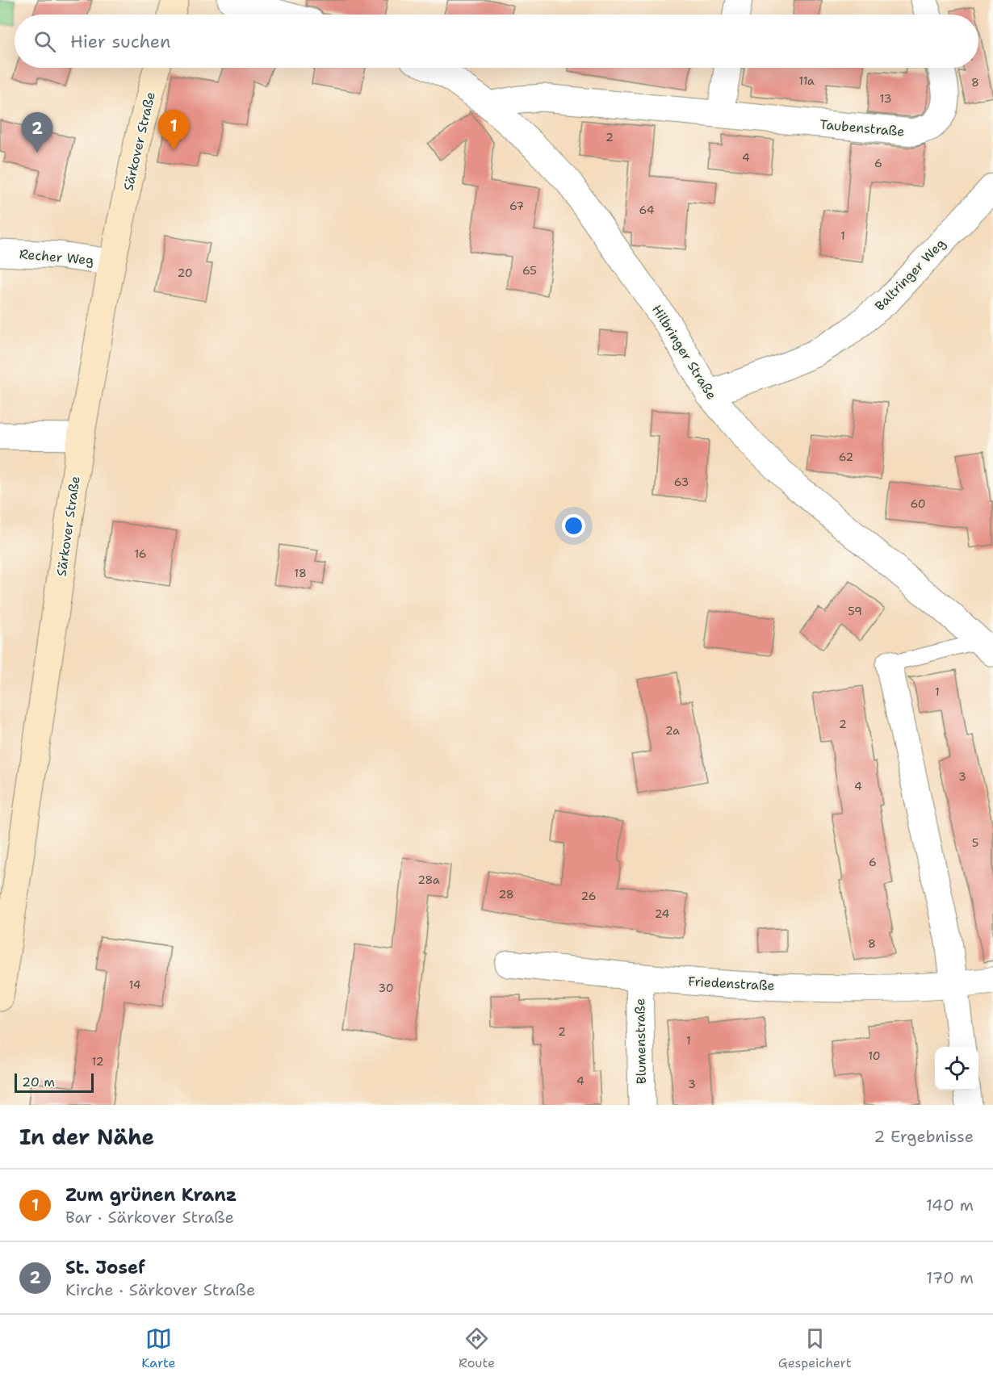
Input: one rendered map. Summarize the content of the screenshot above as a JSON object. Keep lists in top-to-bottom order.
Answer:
{
  "streets": {
    "main road": ["Särkover Straße"],
    "street": [
      "Taubenstraße",
      "Recher Weg",
      "Baltringer Weg",
      "Hilbringer Straße",
      "Friedenstraße",
      "Blumenstraße"
    ]
  },
  "crossings": [
    ["Taubenstraße", "Hilbringer Straße"],
    ["Särkover Straße", "Recher Weg"],
    ["Baltringer Weg", "Hilbringer Straße"],
    ["Friedenstraße", "Blumenstraße"]
  ],
  "house_numbers": [
    "11a",
    "8",
    "13",
    "2",
    "4",
    "6",
    "67",
    "64",
    "1",
    "65",
    "20",
    "62",
    "63",
    "60",
    "16",
    "18",
    "59",
    "1",
    "2",
    "2a",
    "3",
    "4",
    "5",
    "6",
    "28a",
    "28",
    "26",
    "24",
    "8",
    "14",
    "30",
    "2",
    "1",
    "10",
    "12",
    "4",
    "3"
  ],
  "scale_bar": "20 m",
  "page": {
    "search": "Hier suchen",
    "pins": ["1", "2"],
    "scale": "20 m",
    "heading": ["In der Nähe", "2 Ergebnisse"],
    "list": [
      {
        "mark": "1",
        "name": "Zum grünen Kranz",
        "note": "Bar · Särkover Straße",
        "value": "140 m"
      },
      {
        "mark": "2",
        "name": "St. Josef",
        "note": "Kirche · Särkover Straße",
        "value": "170 m"
      }
    ],
    "nav": ["Karte", "Route", "Gespeichert"]
  }
}
